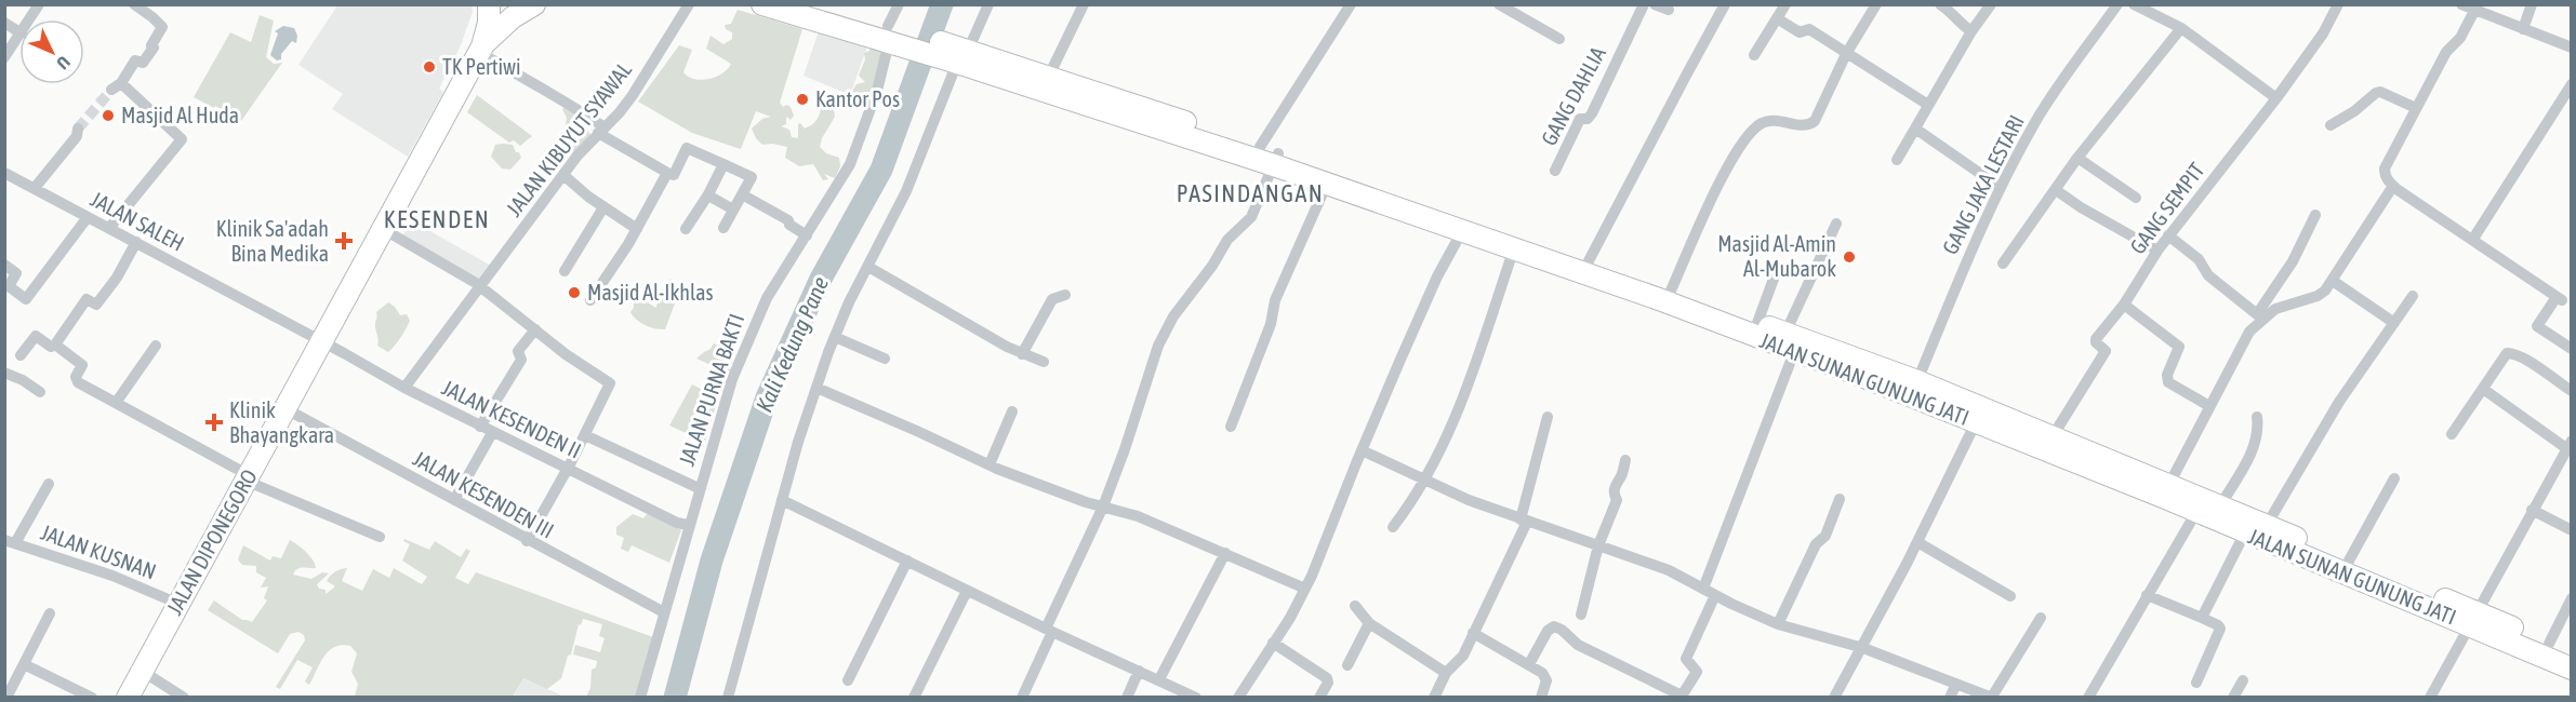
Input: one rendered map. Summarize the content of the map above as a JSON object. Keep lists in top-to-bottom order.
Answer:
{
  "streets": {
    "highway": ["JALAN SUNAN GUNUNG JATI", "JALAN DIPONEGORO"],
    "street": [
      "GANG DAHLIA",
      "JALAN KIBUYUT SYAWAL",
      "GANG JAKA LESTARI",
      "GANG SEMPIT",
      "JALAN SALEH",
      "JALAN PURNA BAKTI",
      "JALAN KESENDEN II",
      "JALAN KESENDEN III",
      "JALAN KUSNAN"
    ]
  },
  "crossings": [
    ["JALAN KIBUYUT SYAWAL", "JALAN KESENDEN II"],
    ["JALAN SALEH", "JALAN KESENDEN II"],
    ["JALAN SALEH", "JALAN DIPONEGORO"],
    ["JALAN PURNA BAKTI", "JALAN KESENDEN II"],
    ["JALAN PURNA BAKTI", "JALAN KESENDEN III"],
    ["JALAN KESENDEN II", "JALAN DIPONEGORO"],
    ["JALAN KESENDEN III", "JALAN DIPONEGORO"],
    ["JALAN DIPONEGORO", "JALAN KUSNAN"]
  ],
  "districts": ["PASINDANGAN", "KESENDEN"],
  "water": ["Kali Kedung Pane"],
  "places": {
    "other": [
      "TK Pertiwi",
      "Kantor Pos",
      "Masjid Al Huda",
      "Masjid Al-Amin Al-Mubarok",
      "Masjid Al-Ikhlas"
    ],
    "health": ["Klinik Sa'adah Bina Medika", "Klinik Bhayangkara"]
  },
  "north": "bottom right"
}
